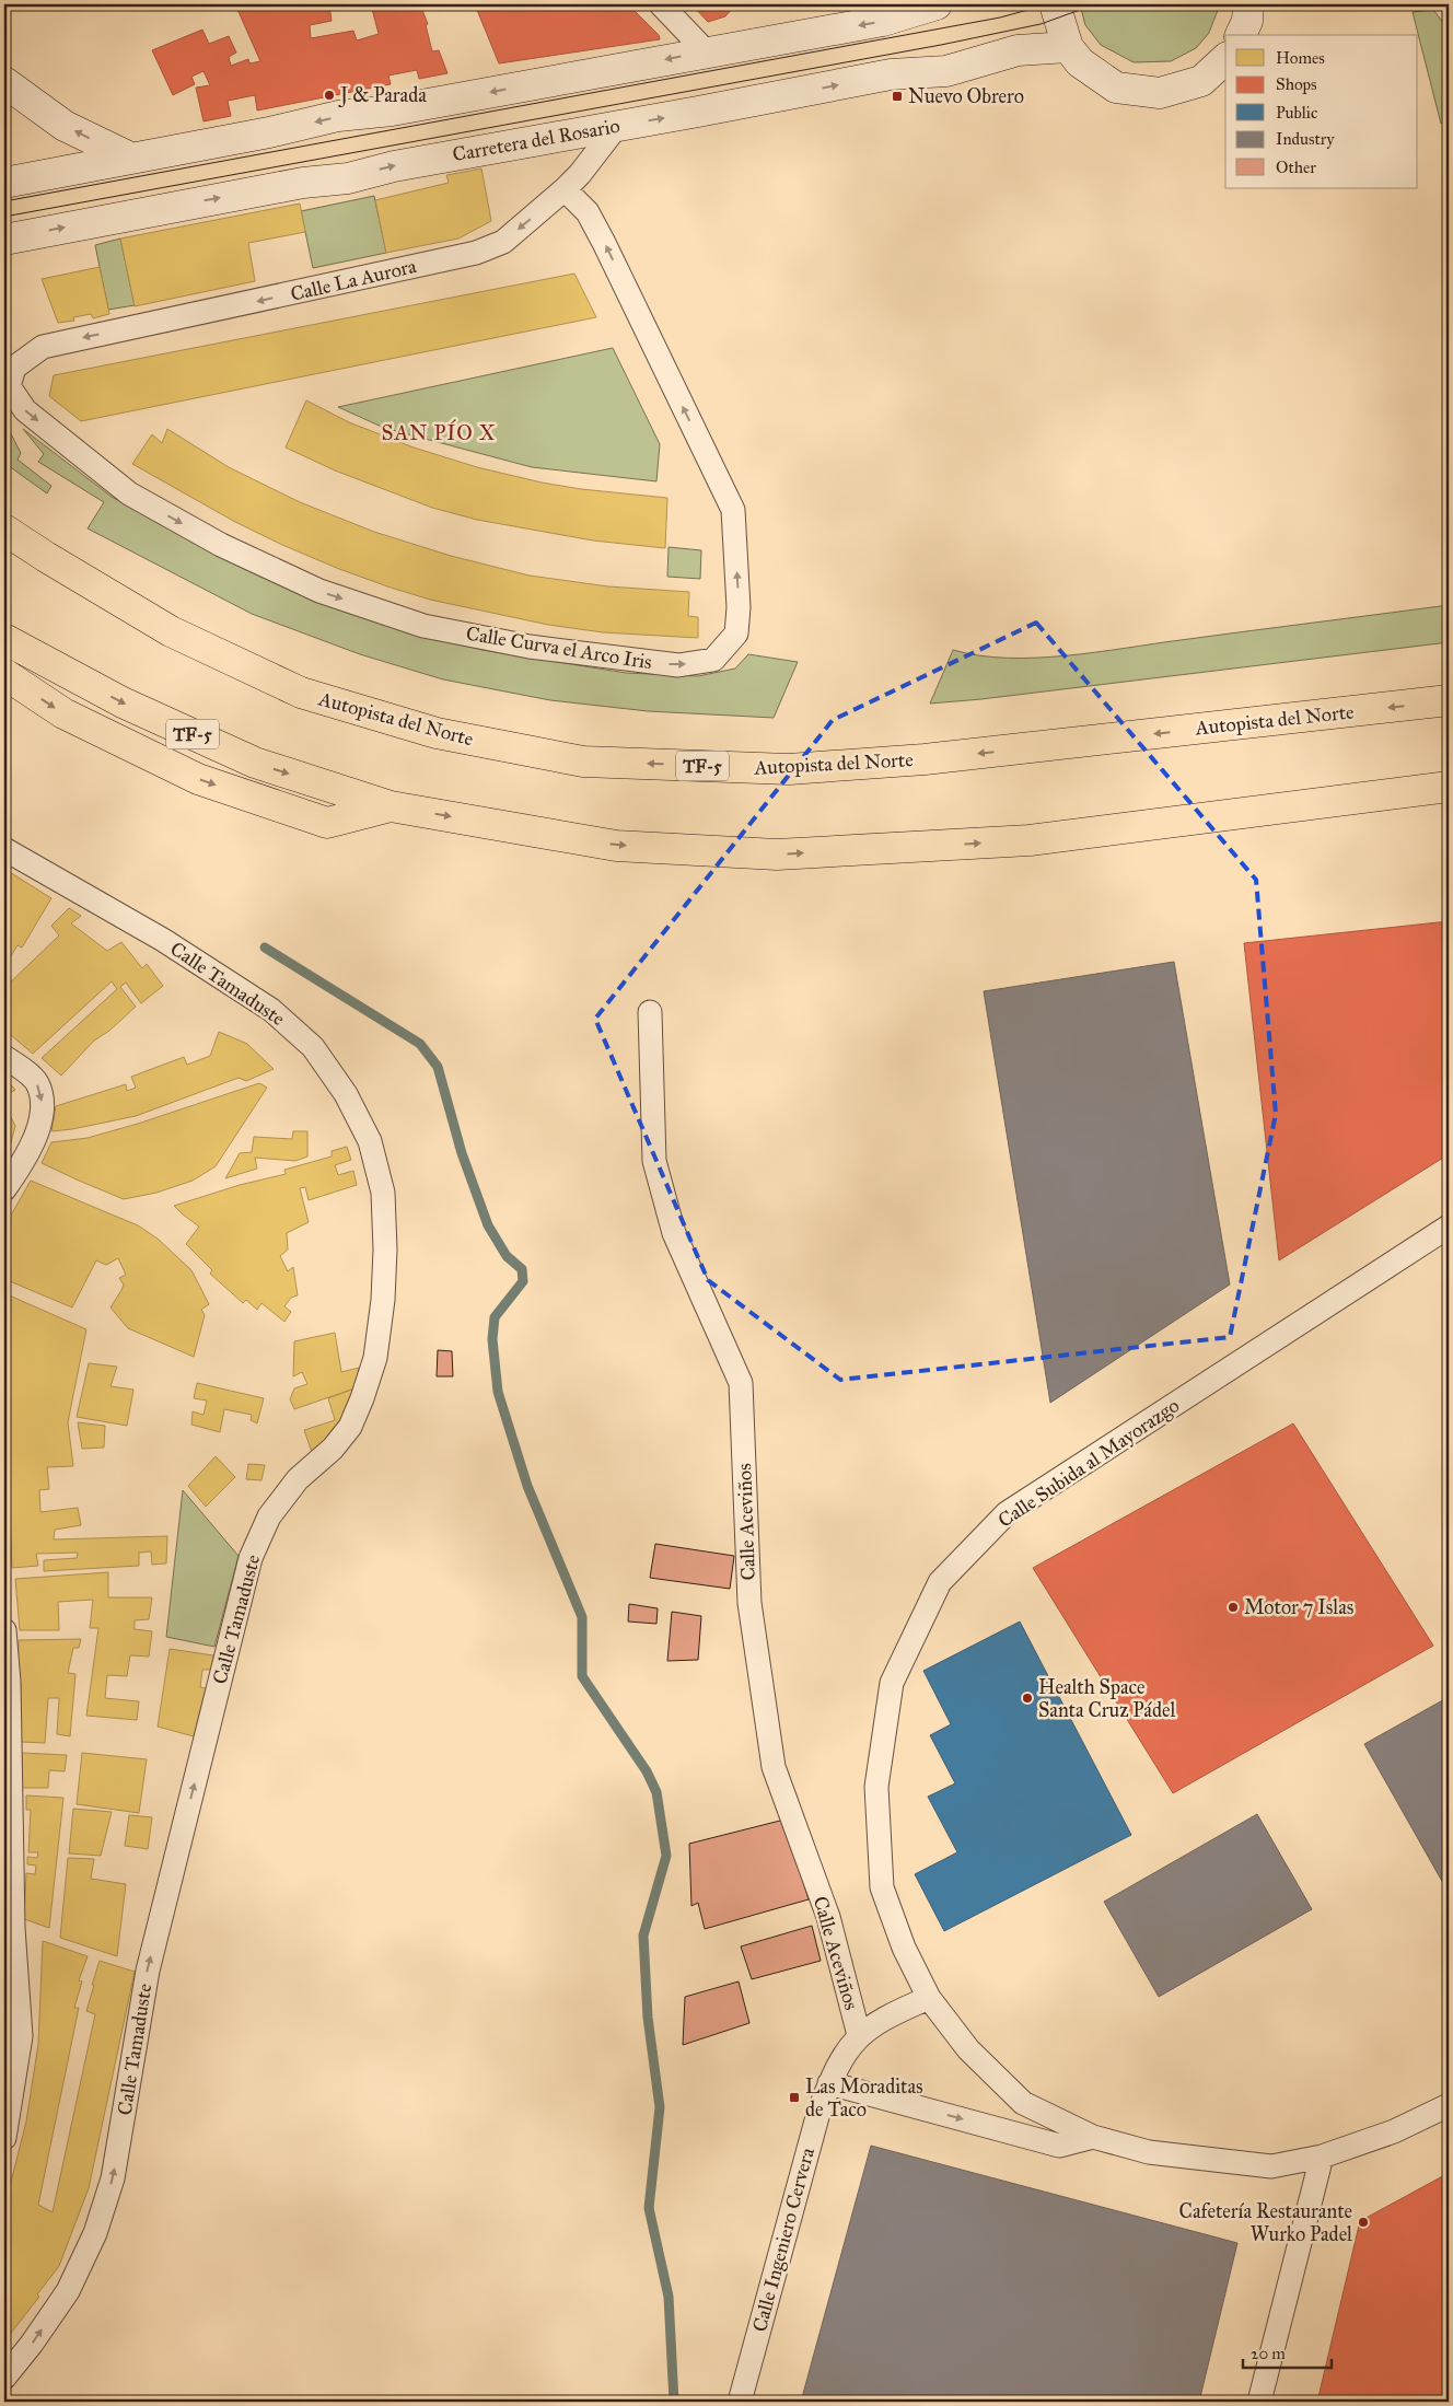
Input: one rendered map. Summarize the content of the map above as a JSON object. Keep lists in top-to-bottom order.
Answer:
{
  "streets": {
    "highway": ["Autopista del Norte", "TF-5"],
    "main road": ["Carretera del Rosario"],
    "street": [
      "Calle La Aurora",
      "Calle Curva el Arco Iris",
      "Calle Tamaduste",
      "Calle Subida al Mayorazgo",
      "Calle Aceviños",
      "Calle Ingeniero Cervera"
    ]
  },
  "crossings": [
    ["Carretera del Rosario", "Calle La Aurora"],
    ["Calle La Aurora", "Calle Curva el Arco Iris"],
    ["Calle Subida al Mayorazgo", "Calle Ingeniero Cervera"],
    ["Calle Aceviños", "Calle Ingeniero Cervera"]
  ],
  "one_way": ["Calle La Aurora", "Calle Tamaduste"],
  "districts": ["SAN PÍO X"],
  "places": {
    "other": [
      "J & Parada",
      "Motor 7 Islas",
      "Health Space Santa Cruz Pádel",
      "Cafetería Restaurante Wurko Padel"
    ],
    "transit": ["Nuevo Obrero", "Las Moraditas de Taco"]
  },
  "legend": [
    "Homes",
    "Shops",
    "Public",
    "Industry",
    "Other"
  ],
  "scale_bar": "20 m"
}
